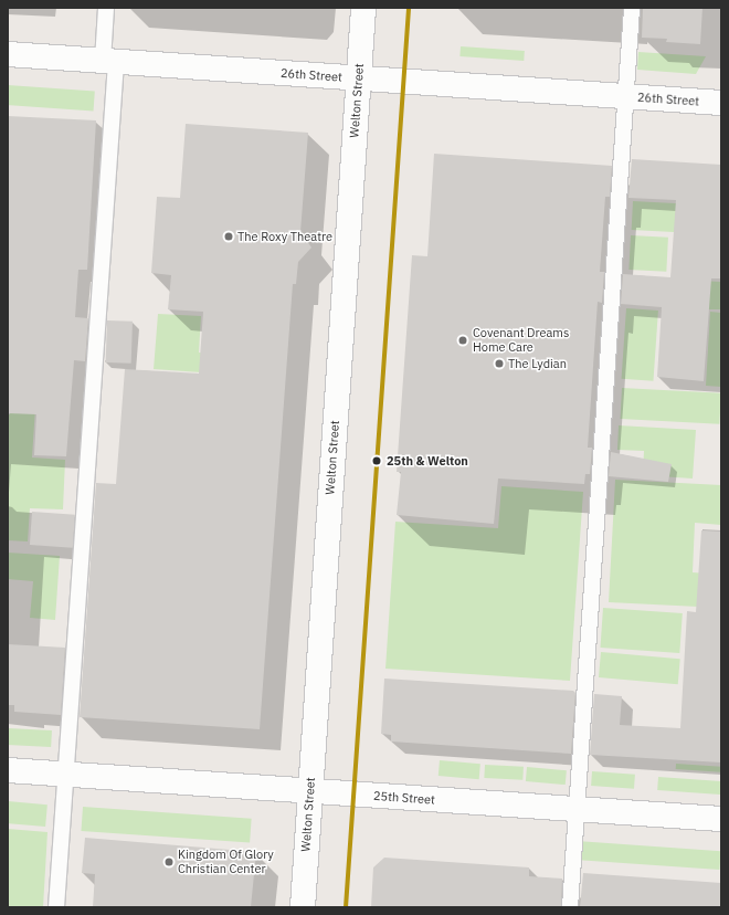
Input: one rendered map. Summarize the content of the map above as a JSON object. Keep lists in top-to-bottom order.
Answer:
{
  "streets": {
    "street": ["26th Street", "Welton Street", "25th Street"]
  },
  "crossings": [
    ["26th Street", "Welton Street"],
    ["Welton Street", "25th Street"]
  ],
  "places": [
    "The Roxy Theatre",
    "Covenant Dreams Home Care",
    "The Lydian",
    "25th & Welton",
    "Kingdom Of Glory Christian Center"
  ]
}
